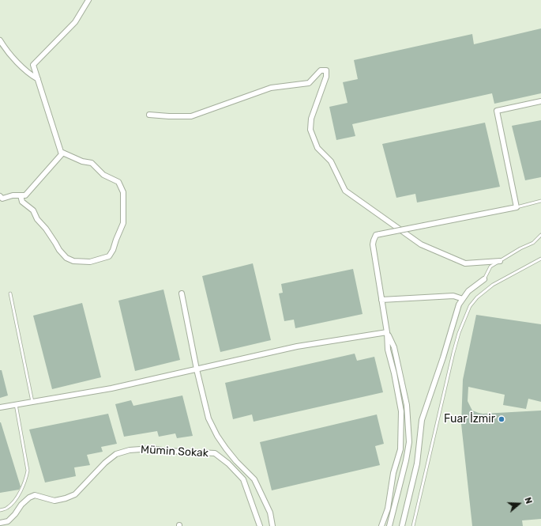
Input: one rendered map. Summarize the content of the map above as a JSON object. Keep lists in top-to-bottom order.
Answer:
{
  "streets": {
    "street": ["Mümin Sokak"]
  },
  "places": ["Fuar İzmir"],
  "north": "right"
}
